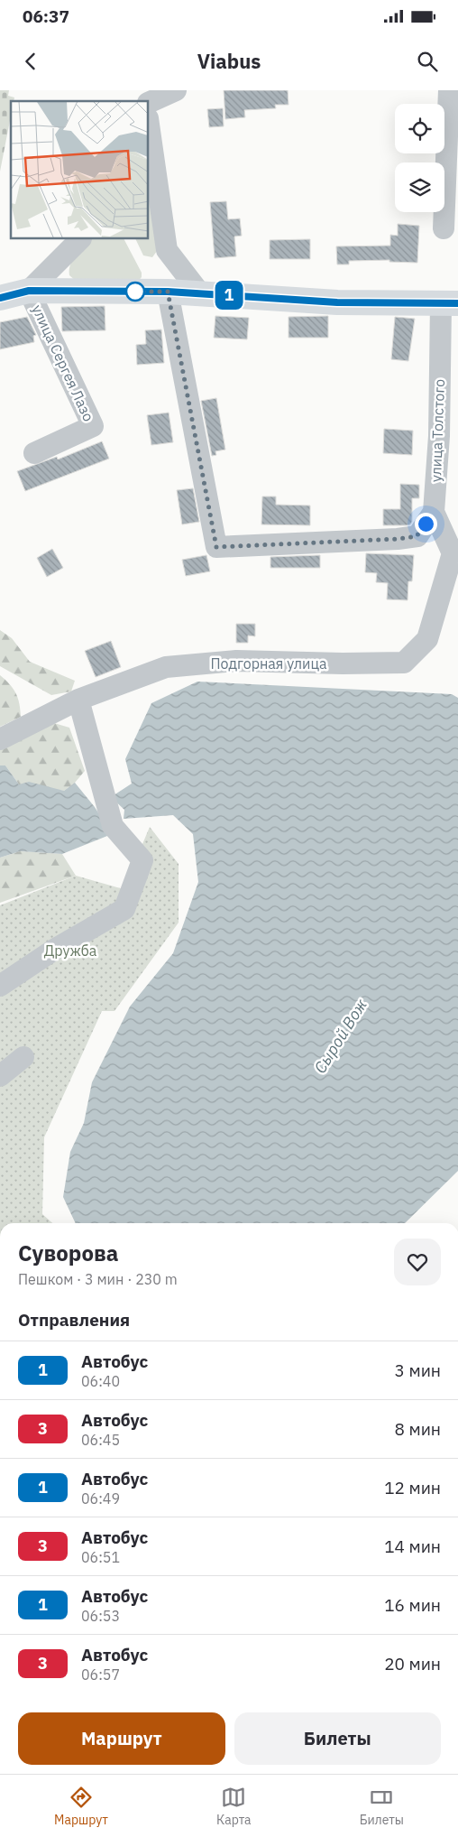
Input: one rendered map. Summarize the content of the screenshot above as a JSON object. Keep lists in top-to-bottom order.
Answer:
{
  "streets": {
    "street": ["улица Сергея Лазо", "улица Толстого", "Подгорная улица"]
  },
  "crossings": [
    ["улица Толстого", "Подгорная улица"]
  ],
  "water": ["Сырой Вож"],
  "parks": ["Дружба"],
  "lines": ["bus line 1"],
  "page": {
    "status": "06:37",
    "header": "Viabus",
    "on_map": "1",
    "heading": [
      ["Суворова", "Пешком · 3 мин · 230 m"],
      "Отправления"
    ],
    "list": [
      {
        "mark": "1",
        "name": "Автобус",
        "note": "06:40",
        "value": "3 мин"
      },
      {
        "mark": "3",
        "name": "Автобус",
        "note": "06:45",
        "value": "8 мин"
      },
      {
        "mark": "1",
        "name": "Автобус",
        "note": "06:49",
        "value": "12 мин"
      },
      {
        "mark": "3",
        "name": "Автобус",
        "note": "06:51",
        "value": "14 мин"
      },
      {
        "mark": "1",
        "name": "Автобус",
        "note": "06:53",
        "value": "16 мин"
      },
      {
        "mark": "3",
        "name": "Автобус",
        "note": "06:57",
        "value": "20 мин"
      }
    ],
    "buttons": ["Маршрут", "Билеты"],
    "tabs": ["Маршрут", "Карта", "Билеты"]
  }
}
